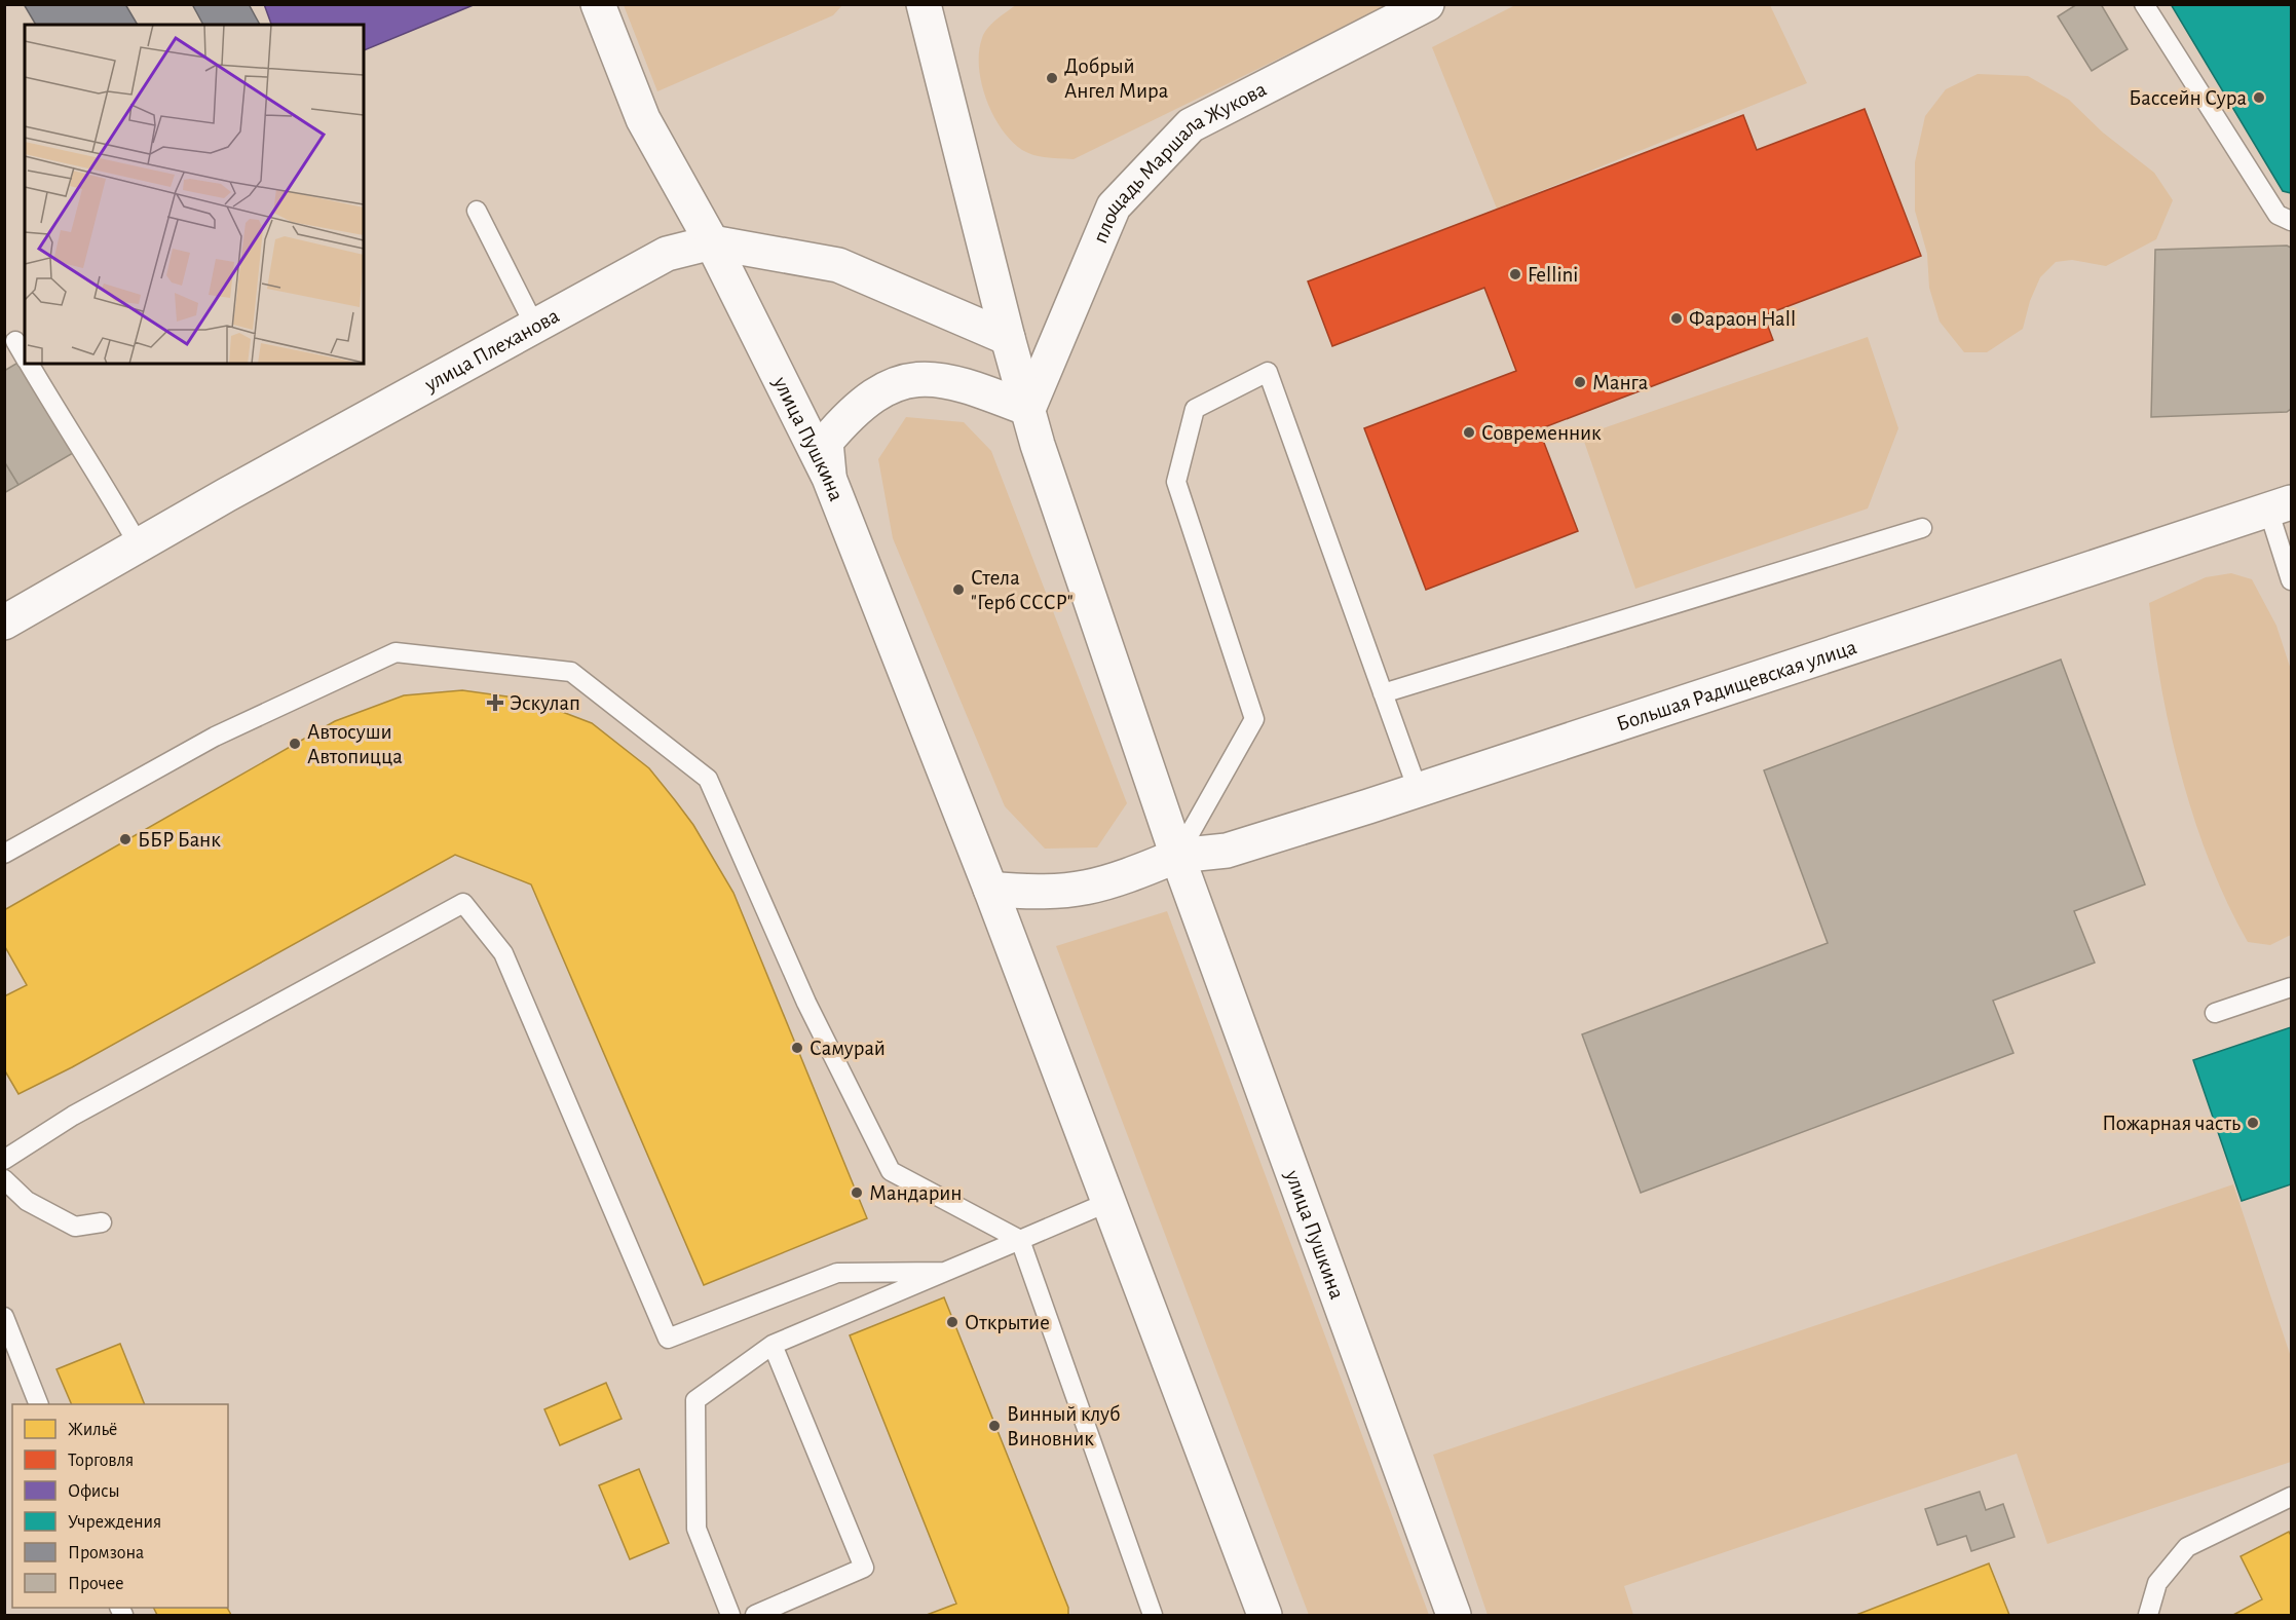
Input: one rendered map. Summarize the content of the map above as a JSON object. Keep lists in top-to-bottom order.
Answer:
{
  "streets": {
    "main road": [
      "площадь Маршала Жукова",
      "улица Плеханова",
      "улица Пушкина",
      "Большая Радищевская улица"
    ]
  },
  "crossings": [
    ["площадь Маршала Жукова", "улица Пушкина"],
    ["улица Плеханова", "улица Пушкина"],
    ["улица Пушкина", "Большая Радищевская улица"]
  ],
  "places": {
    "other": [
      "Добрый Ангел Мира",
      "Бассейн Сура",
      "Fellini",
      "Фараон Hall",
      "Манга",
      "Современник",
      "Стела \"Герб СССР\"",
      "Автосуши Автопицца",
      "ББР Банк",
      "Самурай",
      "Пожарная часть",
      "Мандарин",
      "Открытие",
      "Винный клуб Виновник"
    ],
    "health": ["Эскулап"]
  },
  "legend": [
    "Жильё",
    "Торговля",
    "Офисы",
    "Учреждения",
    "Промзона",
    "Прочее"
  ]
}
